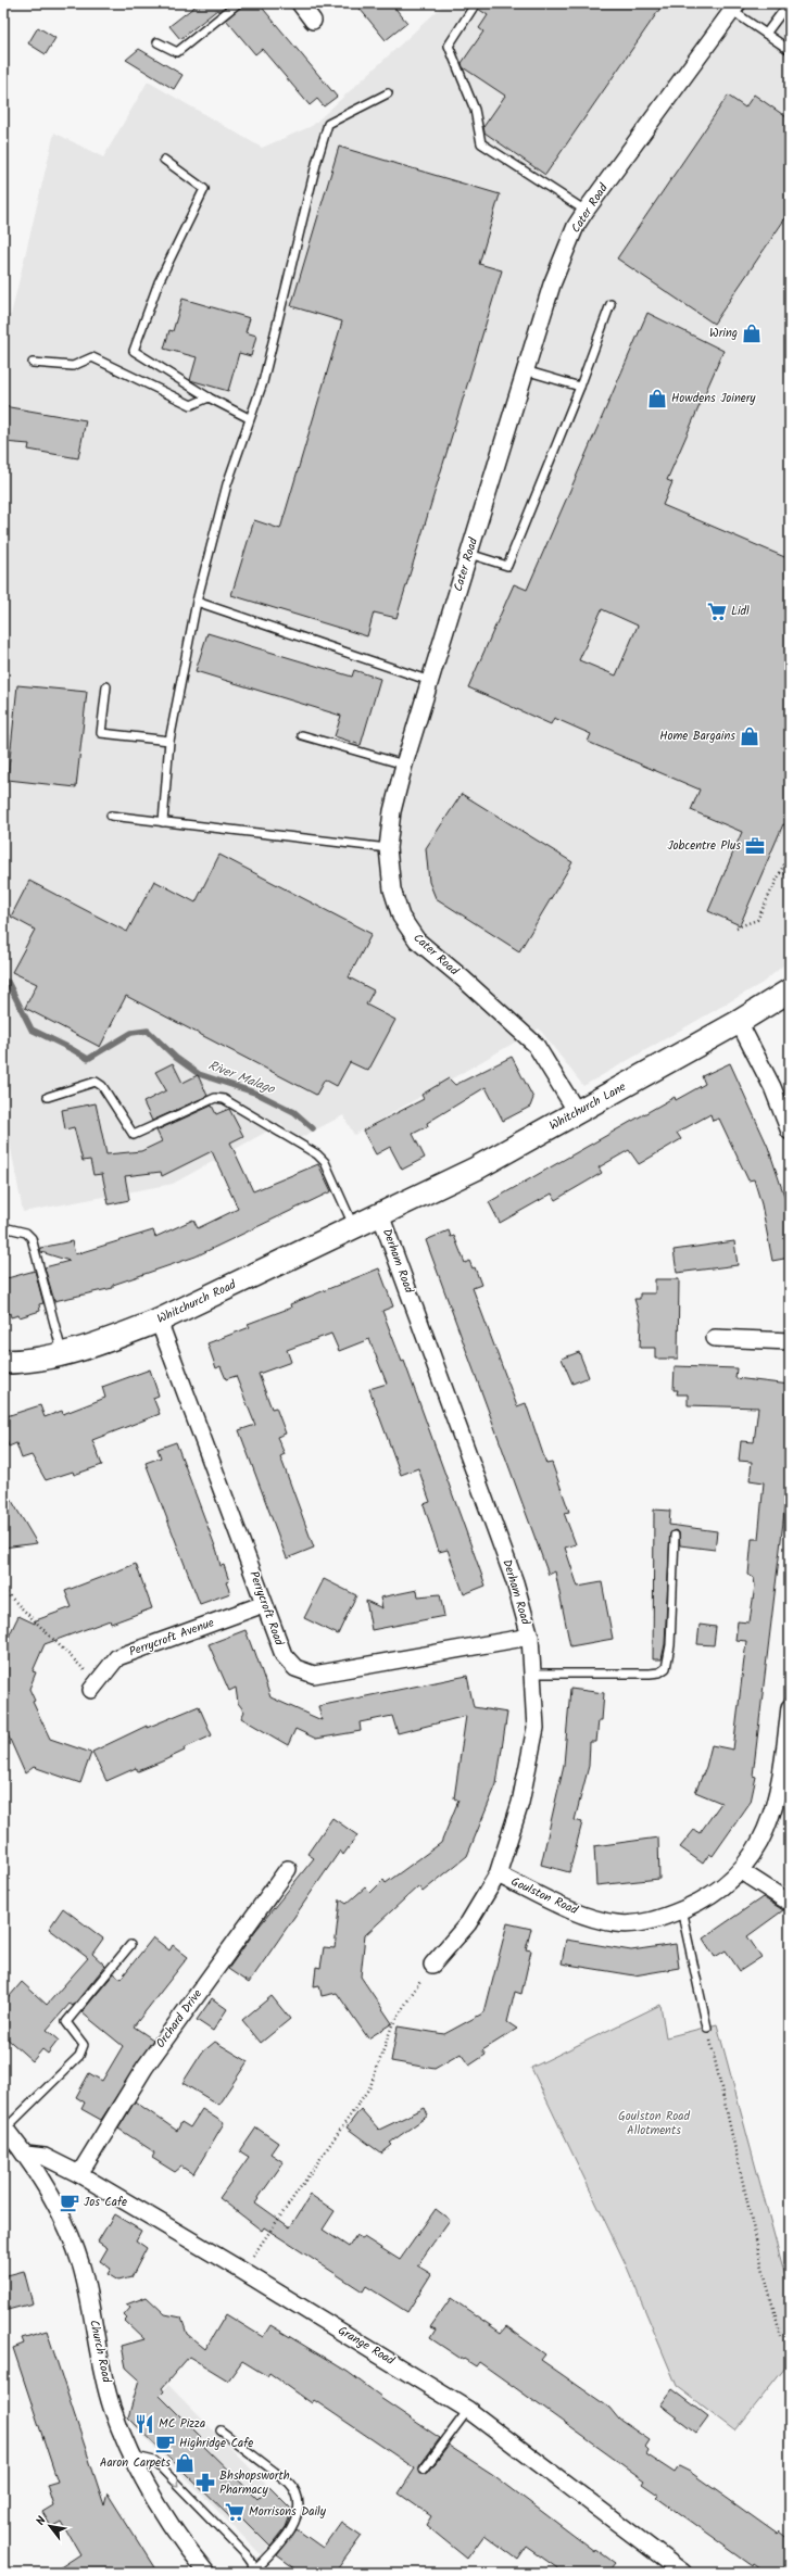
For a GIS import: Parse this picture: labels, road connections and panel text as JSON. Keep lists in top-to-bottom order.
{
  "streets": {
    "street": [
      "Cater Road",
      "Whitchurch Lane",
      "Derham Road",
      "Whitchurch Road",
      "Perrycroft Road",
      "Perrycroft Avenue",
      "Goulston Road",
      "Orchard Drive",
      "Grange Road",
      "Church Road"
    ]
  },
  "crossings": [
    ["Cater Road", "Whitchurch Lane"],
    ["Whitchurch Lane", "Derham Road"],
    ["Whitchurch Lane", "Whitchurch Road"],
    ["Derham Road", "Whitchurch Road"],
    ["Derham Road", "Perrycroft Road"],
    ["Derham Road", "Goulston Road"],
    ["Whitchurch Road", "Perrycroft Road"],
    ["Perrycroft Road", "Perrycroft Avenue"],
    ["Orchard Drive", "Grange Road"],
    ["Grange Road", "Church Road"]
  ],
  "water": ["River Malago"],
  "parks": ["Goulston Road Allotments"],
  "places": {
    "shop": [
      "Wring",
      "Howdens Joinery",
      "Home Bargains",
      "Aaron Carpets"
    ],
    "supermarket": ["Lidl", "Morrisons Daily"],
    "office": ["Jobcentre Plus"],
    "cafe": ["Jos Cafe", "Highridge Cafe"],
    "restaurant": ["MC Pizza"],
    "pharmacy": ["Bhshopsworth Pharmacy"]
  },
  "north": "top left"
}
